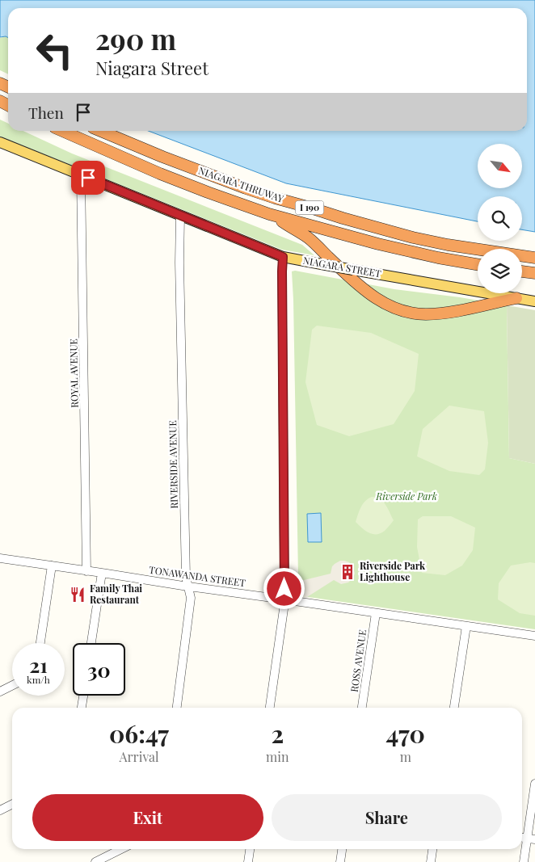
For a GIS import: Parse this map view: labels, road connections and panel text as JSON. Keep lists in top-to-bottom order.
{
  "streets": {
    "highway": ["NIAGARA THRUWAY", "I 190"],
    "main road": ["NIAGARA STREET"],
    "street": [
      "ROYAL AVENUE",
      "RIVERSIDE AVENUE",
      "TONAWANDA STREET",
      "ROSS AVENUE"
    ]
  },
  "crossings": [
    ["NIAGARA STREET", "ROYAL AVENUE"],
    ["NIAGARA STREET", "RIVERSIDE AVENUE"],
    ["ROYAL AVENUE", "TONAWANDA STREET"],
    ["RIVERSIDE AVENUE", "TONAWANDA STREET"],
    ["TONAWANDA STREET", "ROSS AVENUE"]
  ],
  "parks": ["Riverside Park"],
  "places": {
    "building": ["Riverside Park Lighthouse"],
    "restaurant": ["Family Thai Restaurant"]
  },
  "north": "bottom right",
  "page": {
    "turn": ["290 m", "Niagara Street"],
    "then": "Then",
    "speed": "21 km/h",
    "limit": "30",
    "eta": [
      "06:47",
      "Arrival",
      "2",
      "min",
      "470",
      "m"
    ],
    "buttons": ["Exit", "Share"]
  }
}
